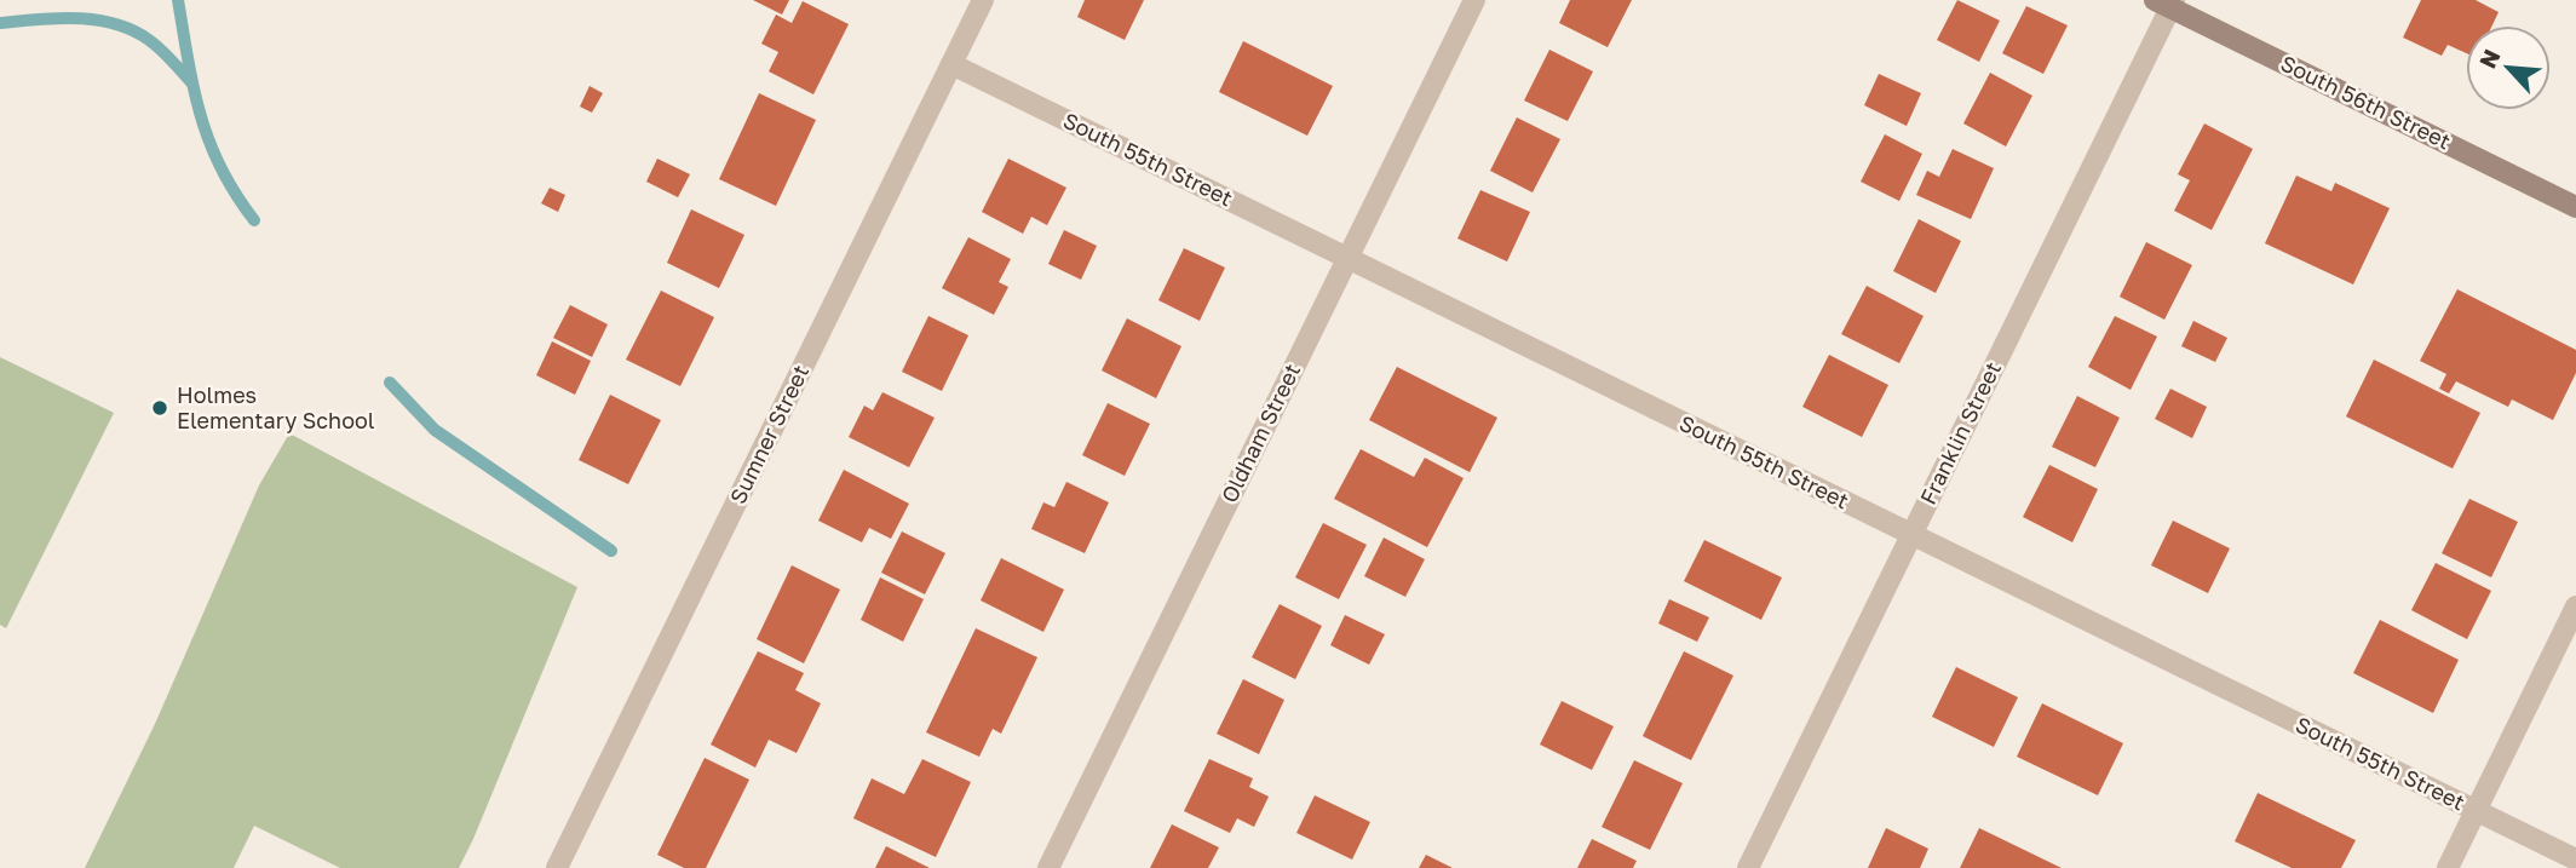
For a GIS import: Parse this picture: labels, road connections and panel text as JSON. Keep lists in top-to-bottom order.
{
  "streets": {
    "main road": ["South 56th Street"],
    "street": [
      "South 55th Street",
      "Oldham Street",
      "Franklin Street",
      "Sumner Street"
    ]
  },
  "crossings": [
    ["South 56th Street", "Franklin Street"],
    ["South 55th Street", "Oldham Street"],
    ["South 55th Street", "Franklin Street"],
    ["South 55th Street", "Sumner Street"]
  ],
  "places": ["Holmes Elementary School"],
  "north": "top left"
}
